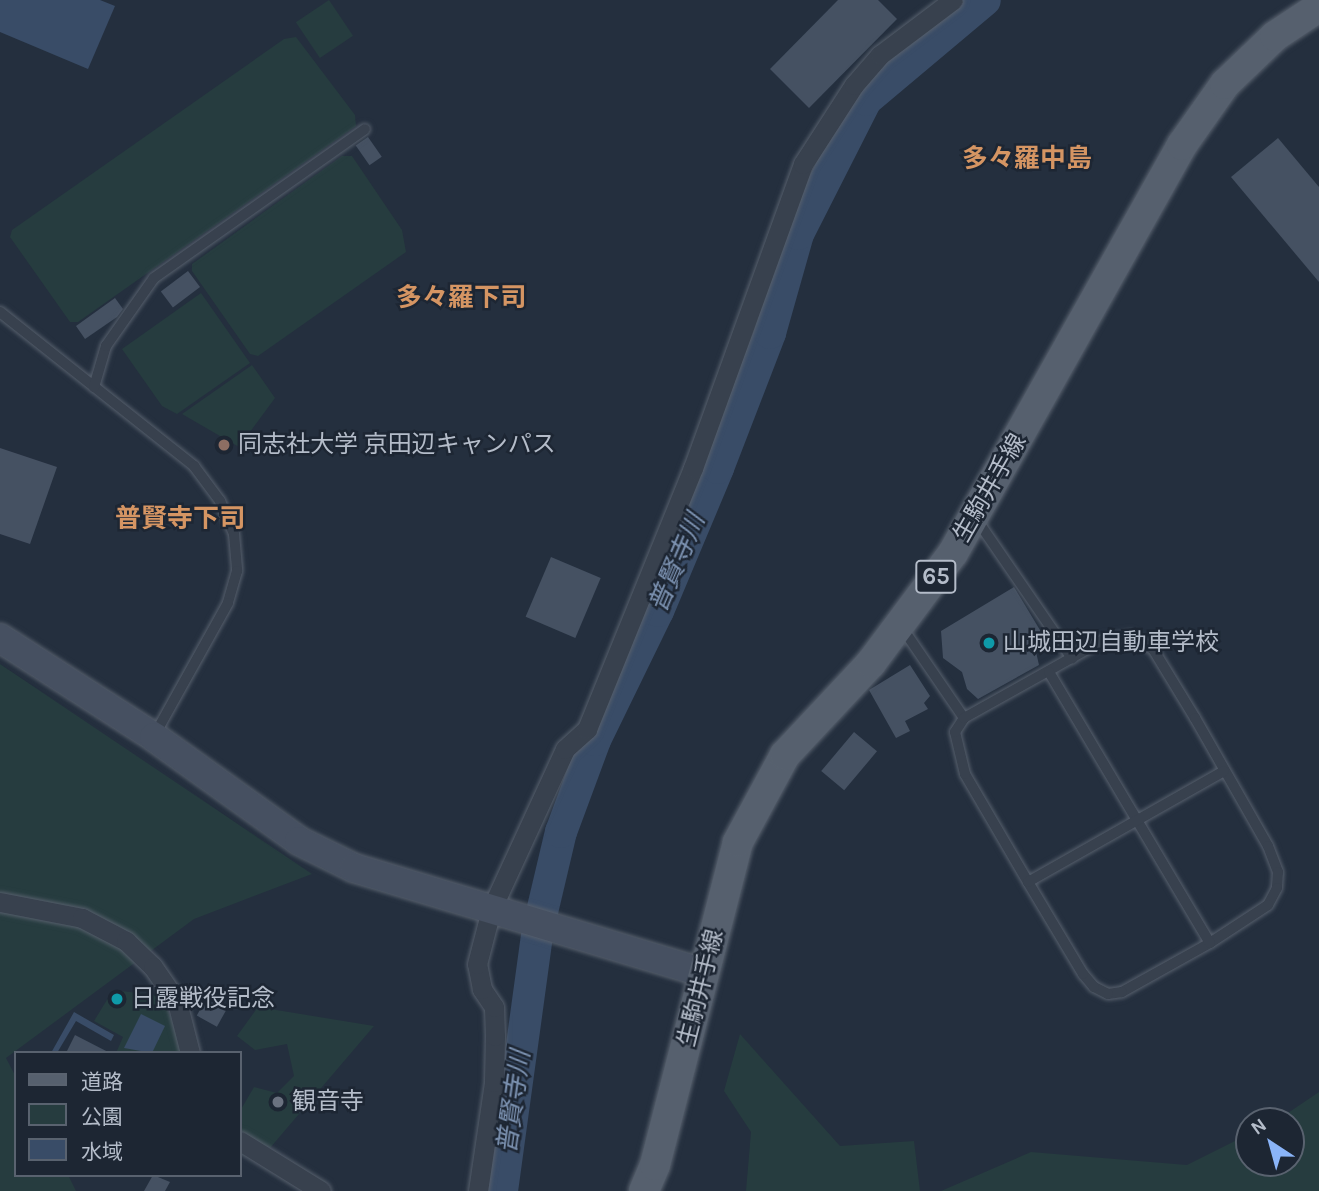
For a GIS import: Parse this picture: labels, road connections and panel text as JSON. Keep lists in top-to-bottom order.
{
  "streets": {
    "main road": ["生駒井手線", "65"]
  },
  "districts": ["多々羅中島", "多々羅下司", "普賢寺下司"],
  "water": ["普賢寺川"],
  "places": [
    "同志社大学 京田辺キャンパス",
    "山城田辺自動車学校",
    "日露戦役記念",
    "観音寺"
  ],
  "legend": ["道路", "公園", "水域"],
  "north": "top left"
}
